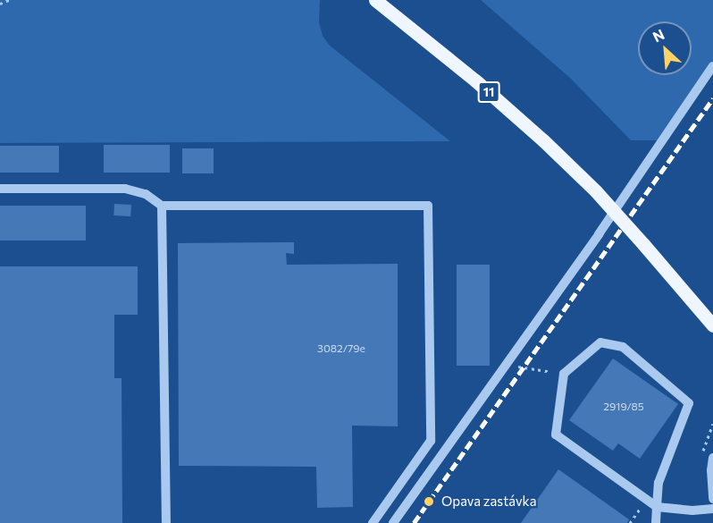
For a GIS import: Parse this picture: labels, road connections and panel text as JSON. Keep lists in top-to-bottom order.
{
  "streets": {
    "main road": ["11"]
  },
  "places": ["Opava zastávka"],
  "house_numbers": ["3082/79e", "2919/85"],
  "north": "top left"
}
